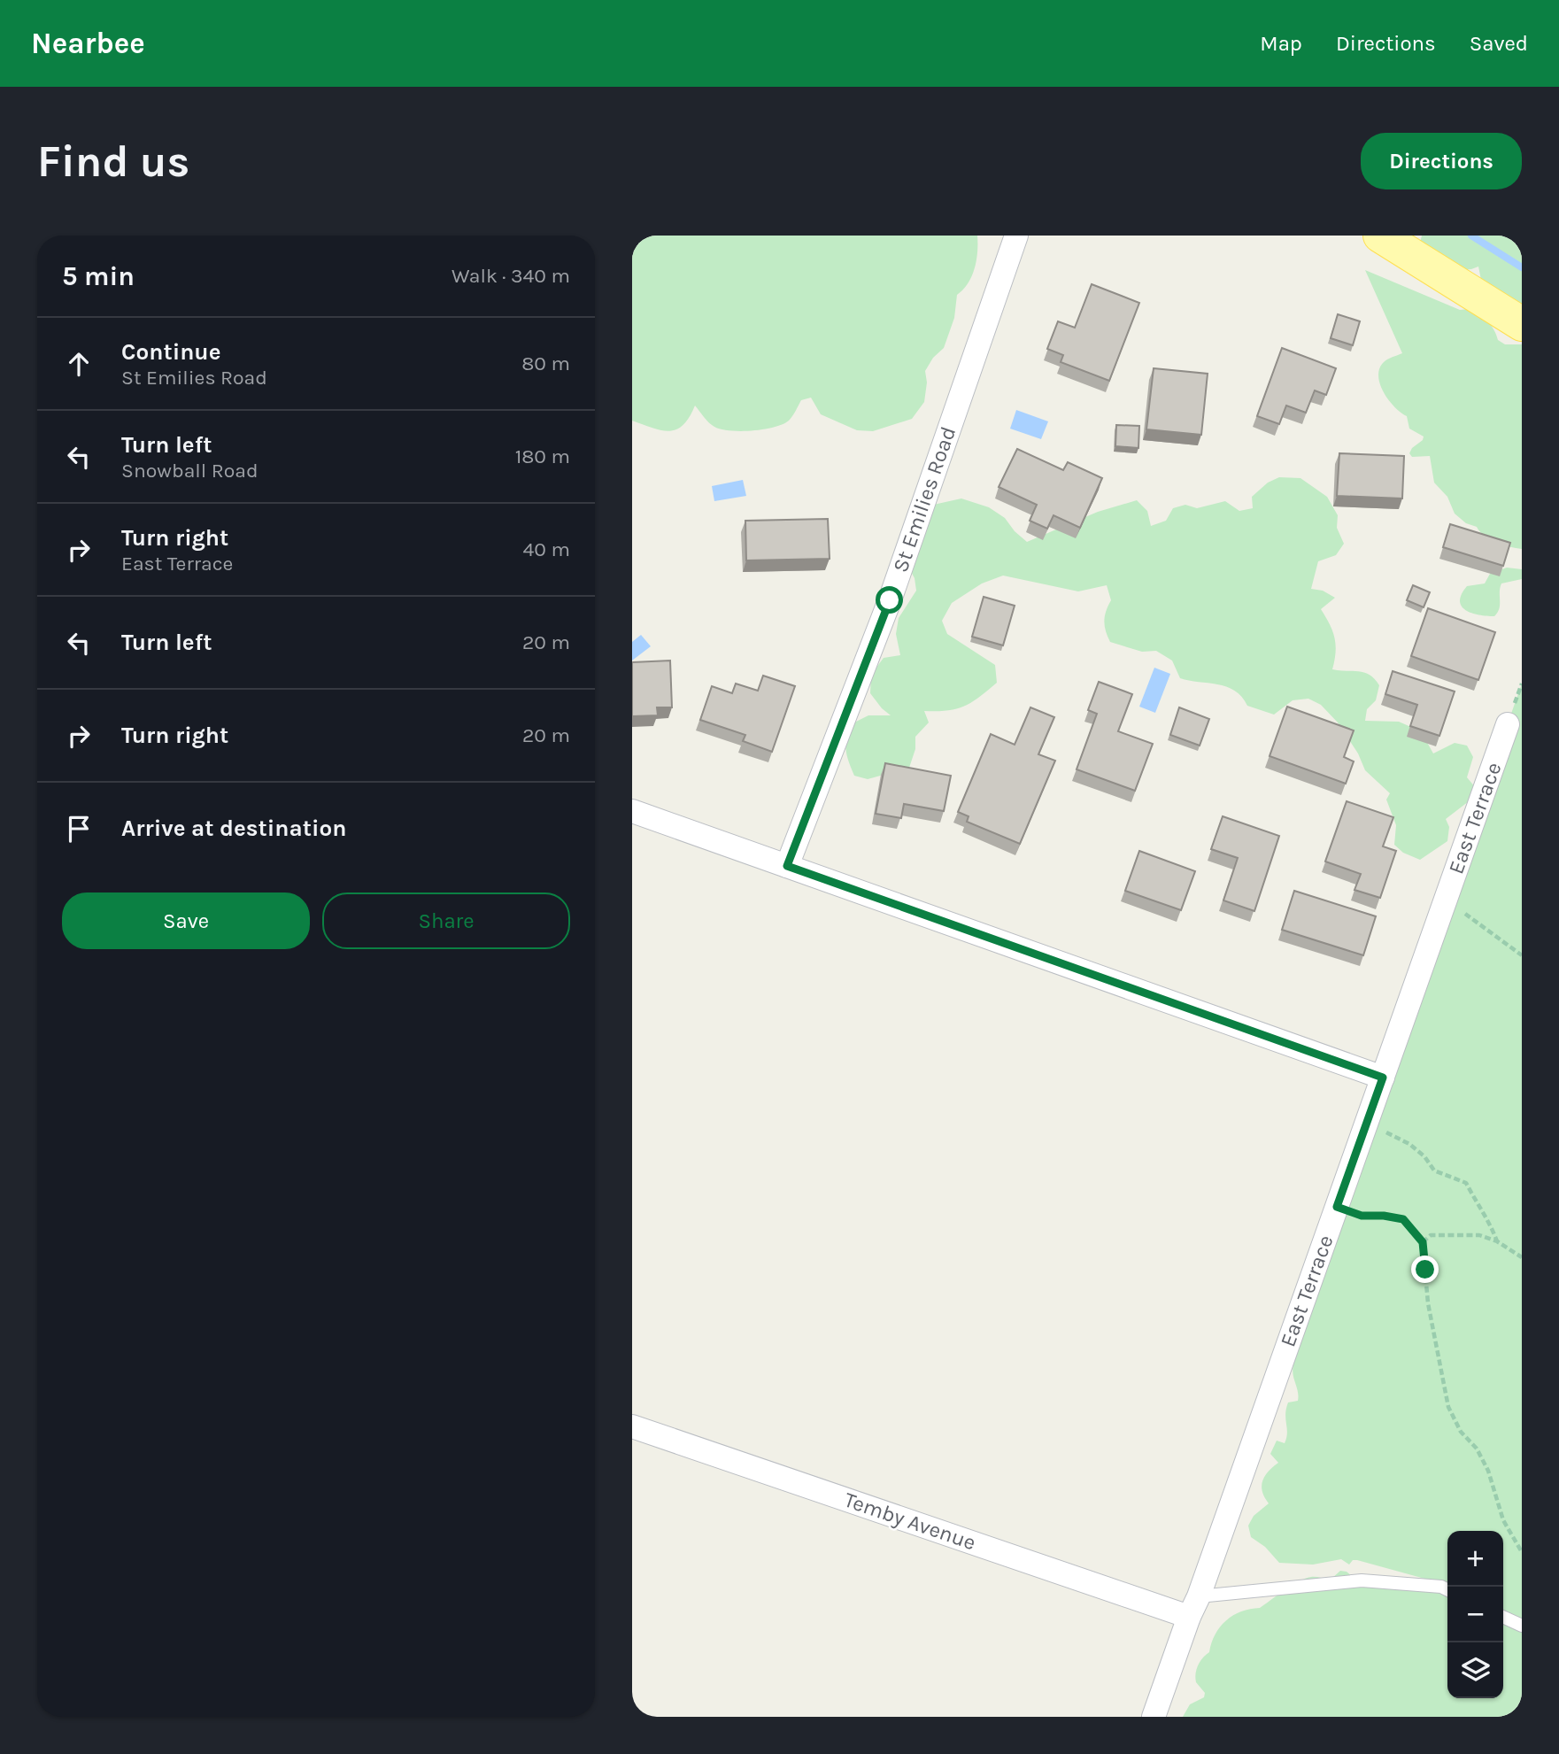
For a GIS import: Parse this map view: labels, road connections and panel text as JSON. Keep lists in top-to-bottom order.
{
  "streets": {
    "street": ["St Emilies Road", "East Terrace", "Temby Avenue"]
  },
  "crossings": [
    ["East Terrace", "Temby Avenue"]
  ],
  "page": {
    "header": "Nearbee",
    "nav": ["Map", "Directions", "Saved"],
    "buttons": [
      "Directions",
      ["Save", "Share"]
    ],
    "title": "Find us",
    "heading": ["5 min", "Walk · 340 m"],
    "list": [
      ["Continue", "St Emilies Road", "80 m"],
      ["Turn left", "Snowball Road", "180 m"],
      ["Turn right", "East Terrace", "40 m"],
      ["Turn left", "20 m"],
      ["Turn right", "20 m"],
      "Arrive at destination"
    ],
    "map_buttons": ["+", "−"]
  }
}
